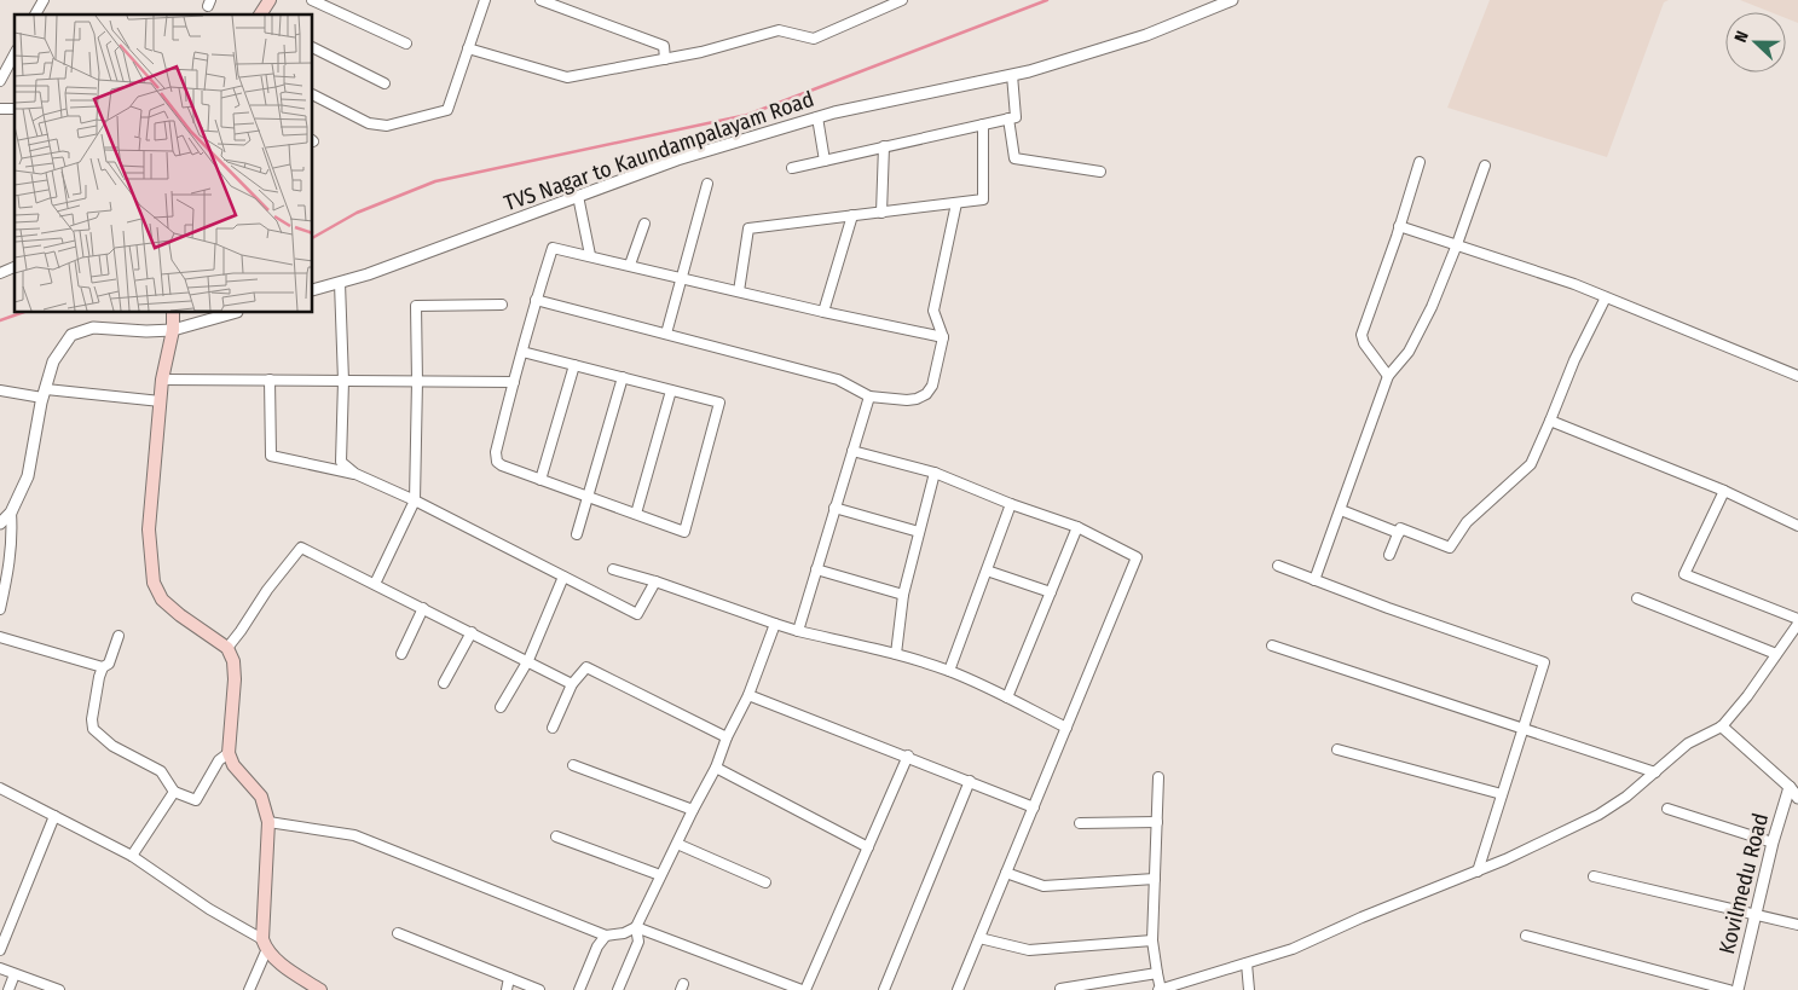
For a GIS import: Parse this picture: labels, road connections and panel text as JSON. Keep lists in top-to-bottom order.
{
  "streets": {
    "street": ["TVS Nagar to Kaundampalayam Road", "Kovilmedu Road"]
  },
  "north": "left"
}
